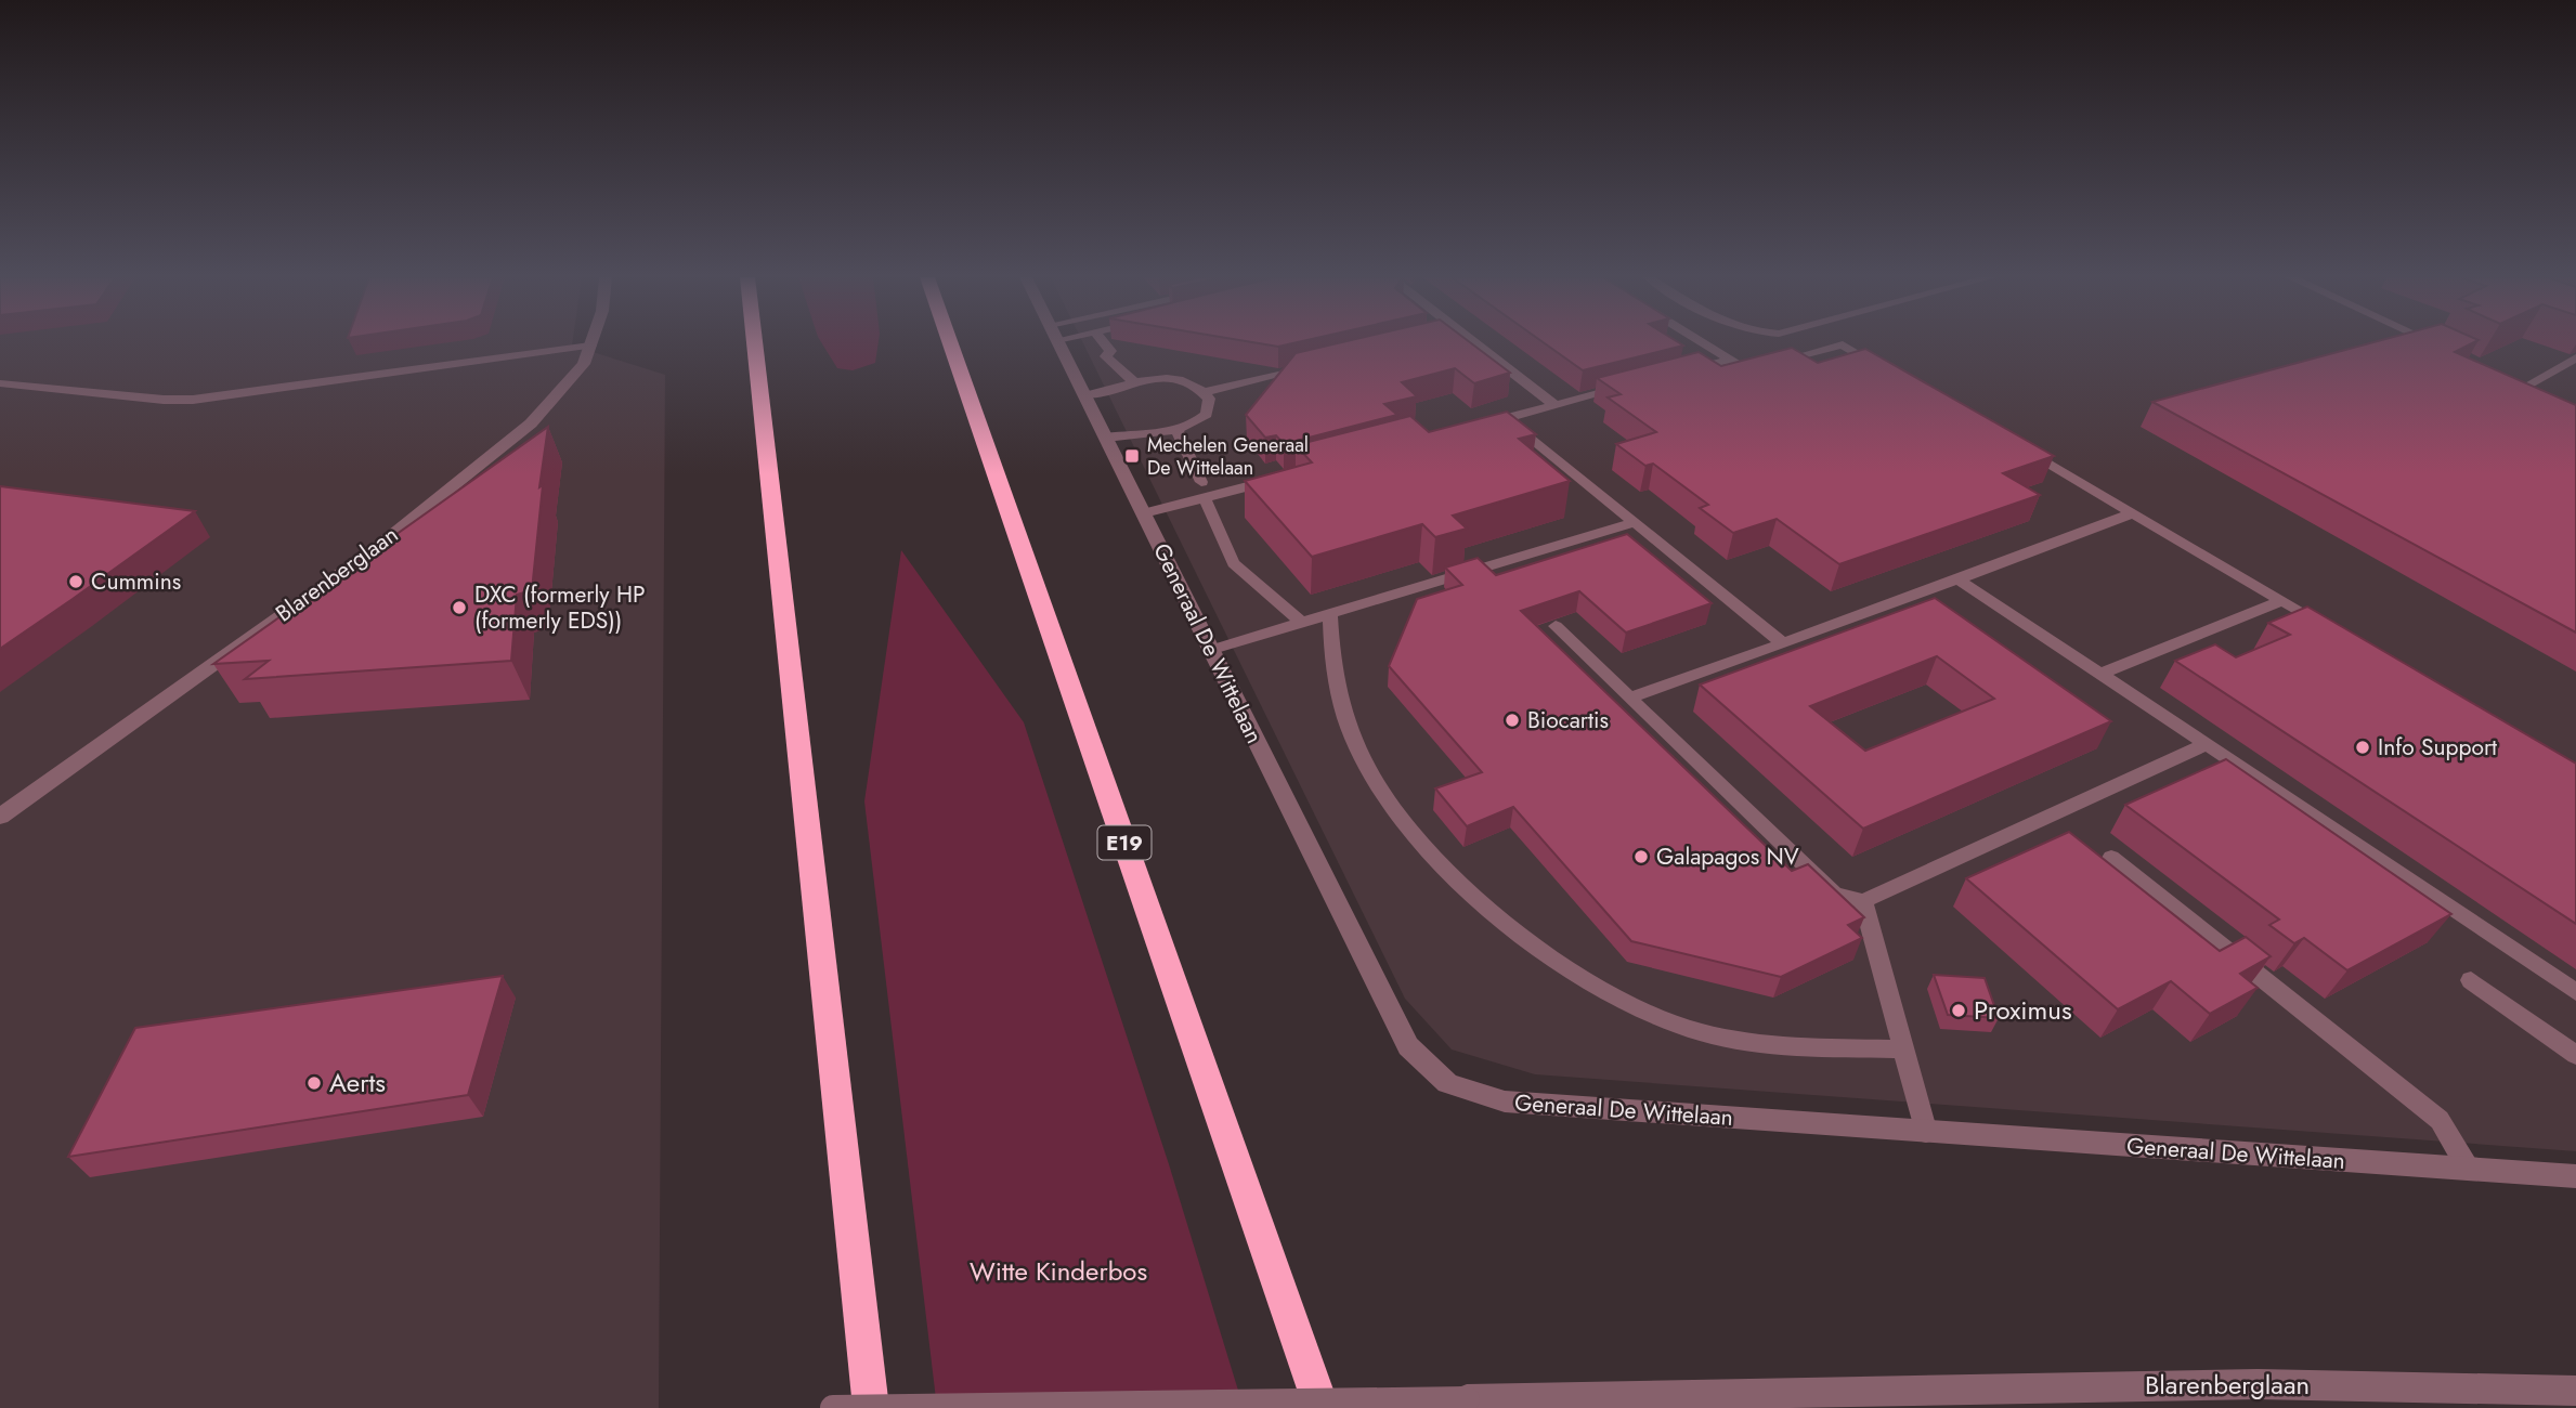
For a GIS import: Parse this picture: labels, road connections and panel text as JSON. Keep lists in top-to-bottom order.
{
  "streets": {
    "highway": ["E19"],
    "street": ["Blarenberglaan", "Generaal De Wittelaan"]
  },
  "parks": ["Witte Kinderbos"],
  "places": {
    "transit": ["Mechelen Generaal De Wittelaan"],
    "other": [
      "Cummins",
      "DXC (formerly HP (formerly EDS))",
      "Biocartis",
      "Info Support",
      "Galapagos NV",
      "Proximus",
      "Aerts"
    ]
  }
}
